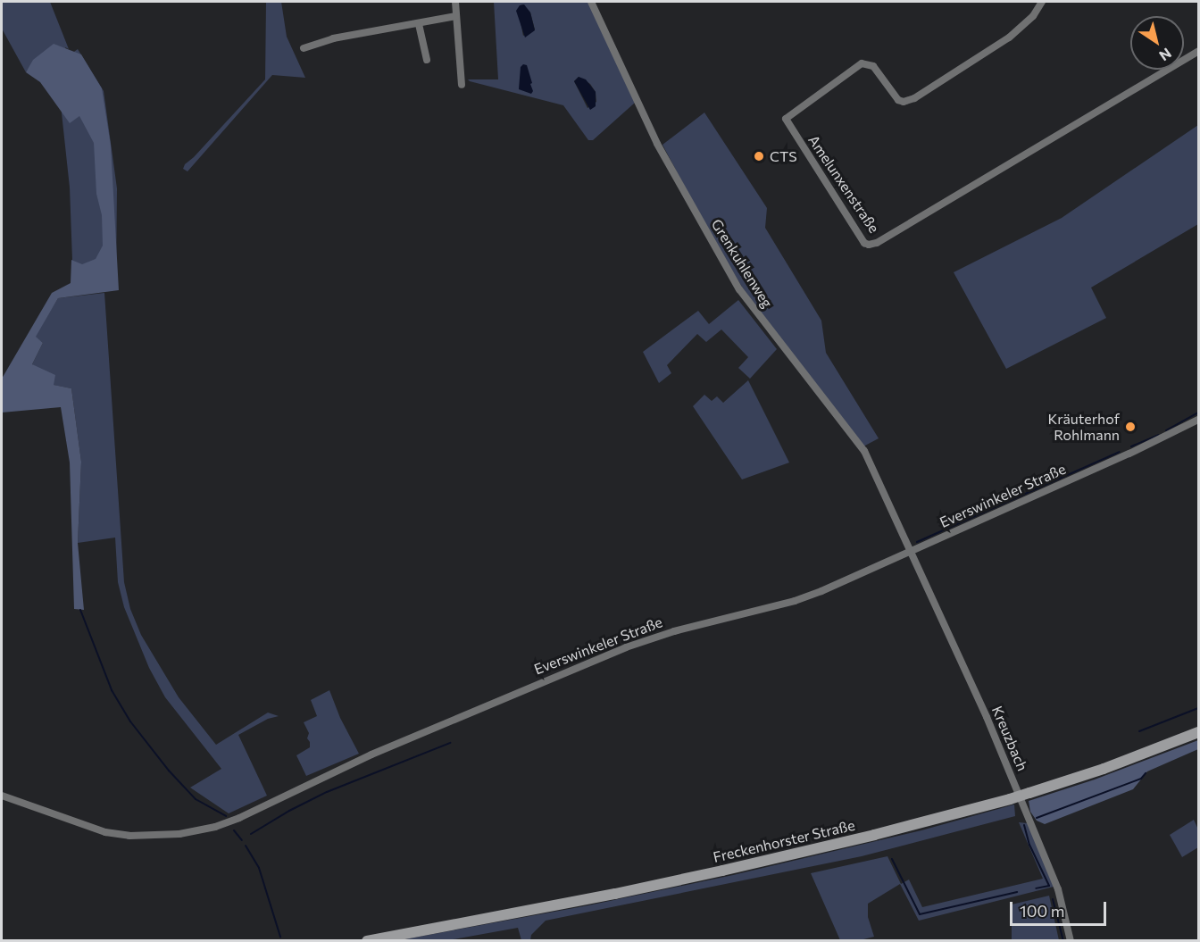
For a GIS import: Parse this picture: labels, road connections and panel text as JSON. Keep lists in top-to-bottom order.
{
  "streets": {
    "main road": ["Freckenhorster Straße"],
    "street": [
      "Amelunxenstraße",
      "Grenkuhlenweg",
      "Everswinkeler Straße",
      "Kreuzbach"
    ]
  },
  "crossings": [
    ["Grenkuhlenweg", "Everswinkeler Straße"],
    ["Grenkuhlenweg", "Kreuzbach"],
    ["Everswinkeler Straße", "Kreuzbach"]
  ],
  "places": ["CTS", "Kräuterhof Rohlmann"],
  "scale_bar": "100 m",
  "north": "bottom right"
}
